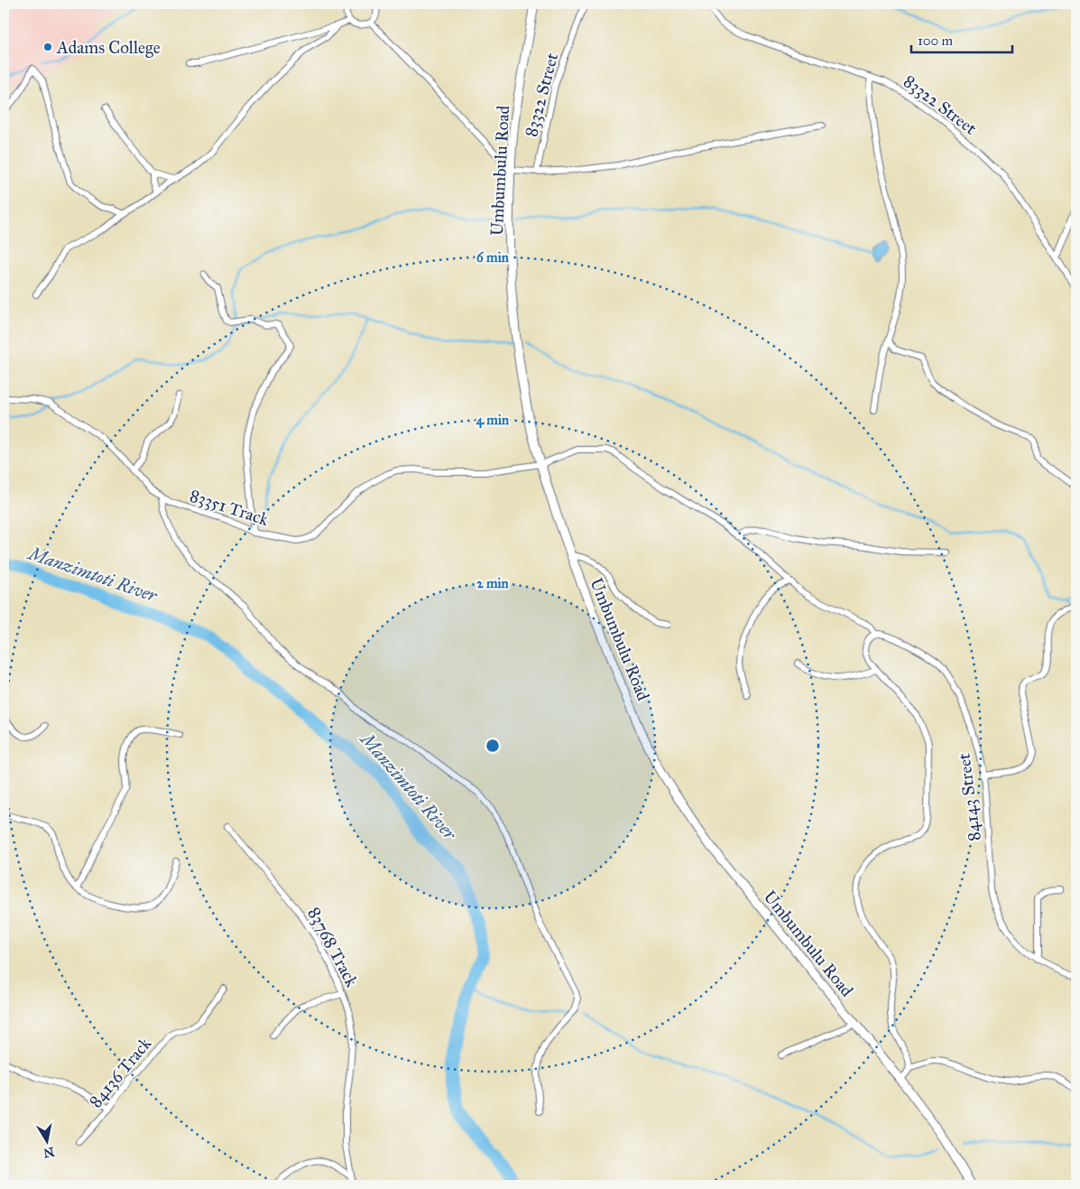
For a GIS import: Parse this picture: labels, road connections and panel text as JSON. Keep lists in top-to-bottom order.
{
  "streets": {
    "main road": ["Umbumbulu Road"],
    "street": [
      "83322 Street",
      "83351 Track",
      "84143 Street",
      "83768 Track",
      "84136 Track"
    ]
  },
  "crossings": [
    ["Umbumbulu Road", "83351 Track"],
    ["83351 Track", "84143 Street"]
  ],
  "water": ["Manzimtoti River"],
  "places": ["Adams College"],
  "scale_bar": "100 m",
  "north": "bottom",
  "rings": ["6 min", "4 min", "2 min"]
}
